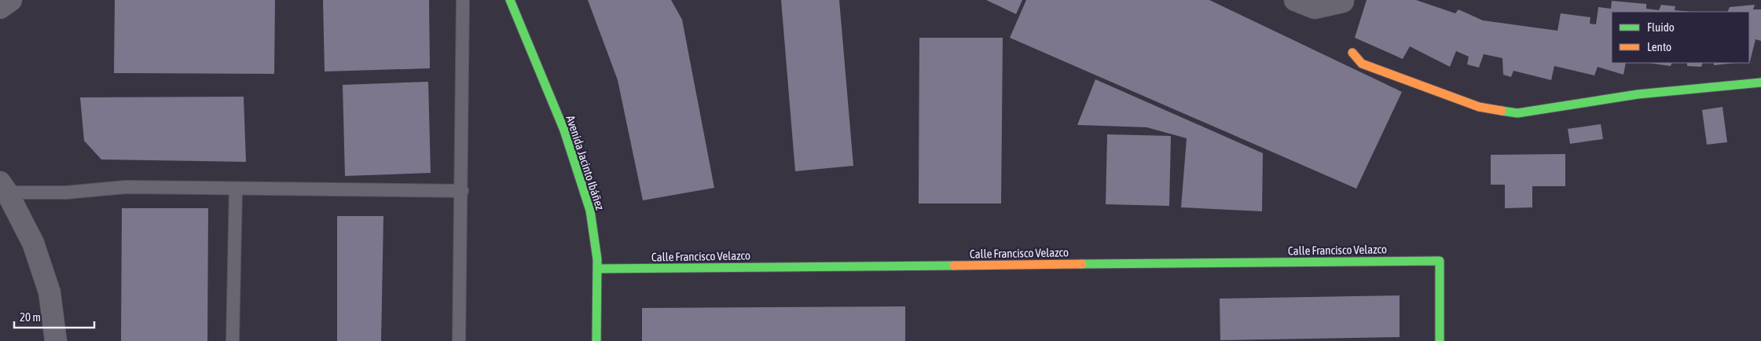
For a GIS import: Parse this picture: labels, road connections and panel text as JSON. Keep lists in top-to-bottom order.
{
  "streets": {
    "street": ["Avenida Jacinto Ibáñez", "Calle Francisco Velazco"]
  },
  "crossings": [
    ["Avenida Jacinto Ibáñez", "Calle Francisco Velazco"]
  ],
  "legend": ["Fluido", "Lento"],
  "scale_bar": "20 m"
}
